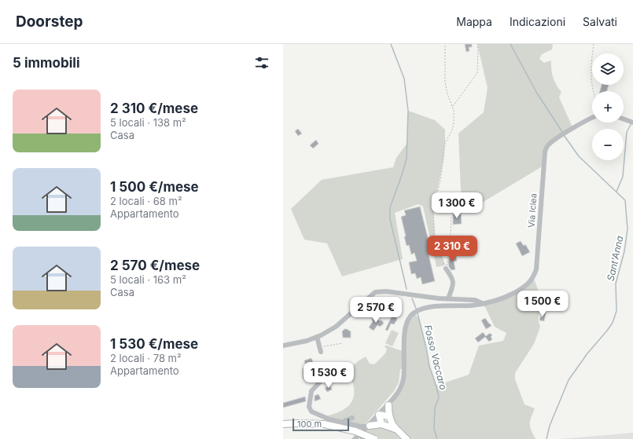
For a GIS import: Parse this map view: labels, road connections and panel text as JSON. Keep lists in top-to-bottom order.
{
  "streets": {
    "street": ["Via Iclea"]
  },
  "water": ["Sant'Anna", "Fosso Vaccaro"],
  "scale_bar": "100 m",
  "page": {
    "header": "Doorstep",
    "nav": ["Mappa", "Indicazioni", "Salvati"],
    "heading": "5 immobili",
    "map_buttons": ["+", "−"],
    "list": [
      {
        "name": "2 310 €/mese",
        "note": "5 locali · 138 m² · Casa"
      },
      {
        "name": "1 500 €/mese",
        "note": "2 locali · 68 m² · Appartamento"
      },
      {
        "name": "2 570 €/mese",
        "note": "5 locali · 163 m² · Casa"
      },
      {
        "name": "1 530 €/mese",
        "note": "2 locali · 78 m² · Appartamento"
      }
    ],
    "price": [
      "1 300 €",
      "2 310 €",
      "1 500 €",
      "2 570 €",
      "1 530 €"
    ],
    "scale": "100 m"
  }
}
